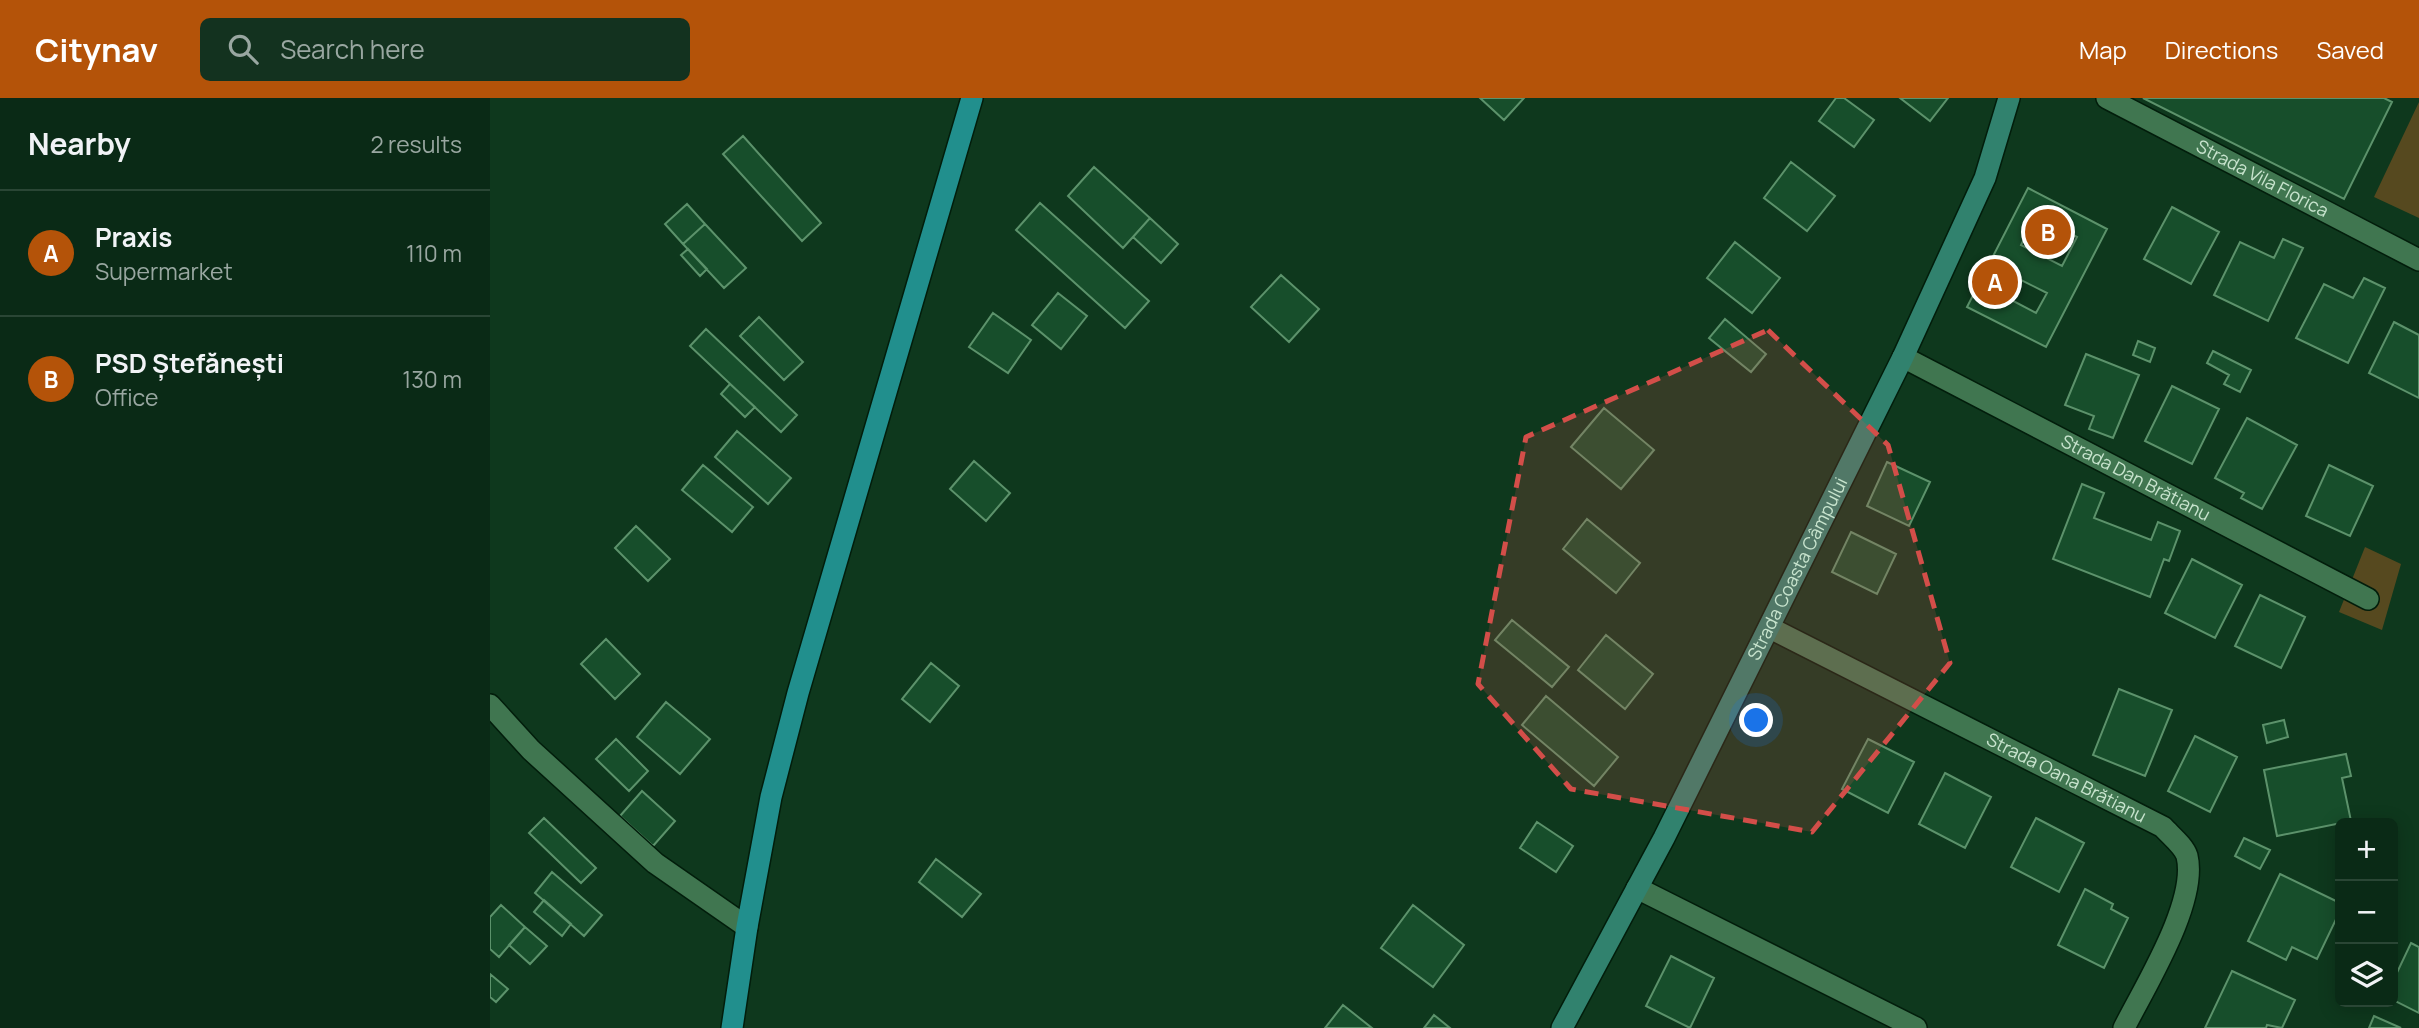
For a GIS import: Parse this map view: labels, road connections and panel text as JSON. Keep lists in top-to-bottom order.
{
  "streets": {
    "street": [
      "Strada Vila Florica",
      "Strada Dan Brătianu",
      "Strada Coasta Câmpului",
      "Strada Oana Brătianu"
    ]
  },
  "crossings": [
    ["Strada Dan Brătianu", "Strada Coasta Câmpului"],
    ["Strada Coasta Câmpului", "Strada Oana Brătianu"]
  ],
  "page": {
    "header": "Citynav",
    "search": "Search here",
    "nav": ["Map", "Directions", "Saved"],
    "heading": ["Nearby", "2 results"],
    "list": [
      {
        "mark": "A",
        "name": "Praxis",
        "note": "Supermarket",
        "value": "110 m"
      },
      {
        "mark": "B",
        "name": "PSD Ștefănești",
        "note": "Office",
        "value": "130 m"
      }
    ],
    "pins": ["B", "A"],
    "map_buttons": ["+", "−"]
  }
}
